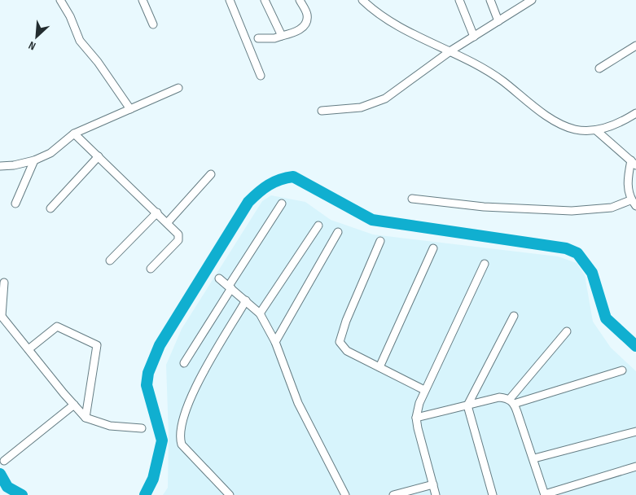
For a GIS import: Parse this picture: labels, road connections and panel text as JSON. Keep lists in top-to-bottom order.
{
  "north": "bottom left"
}
